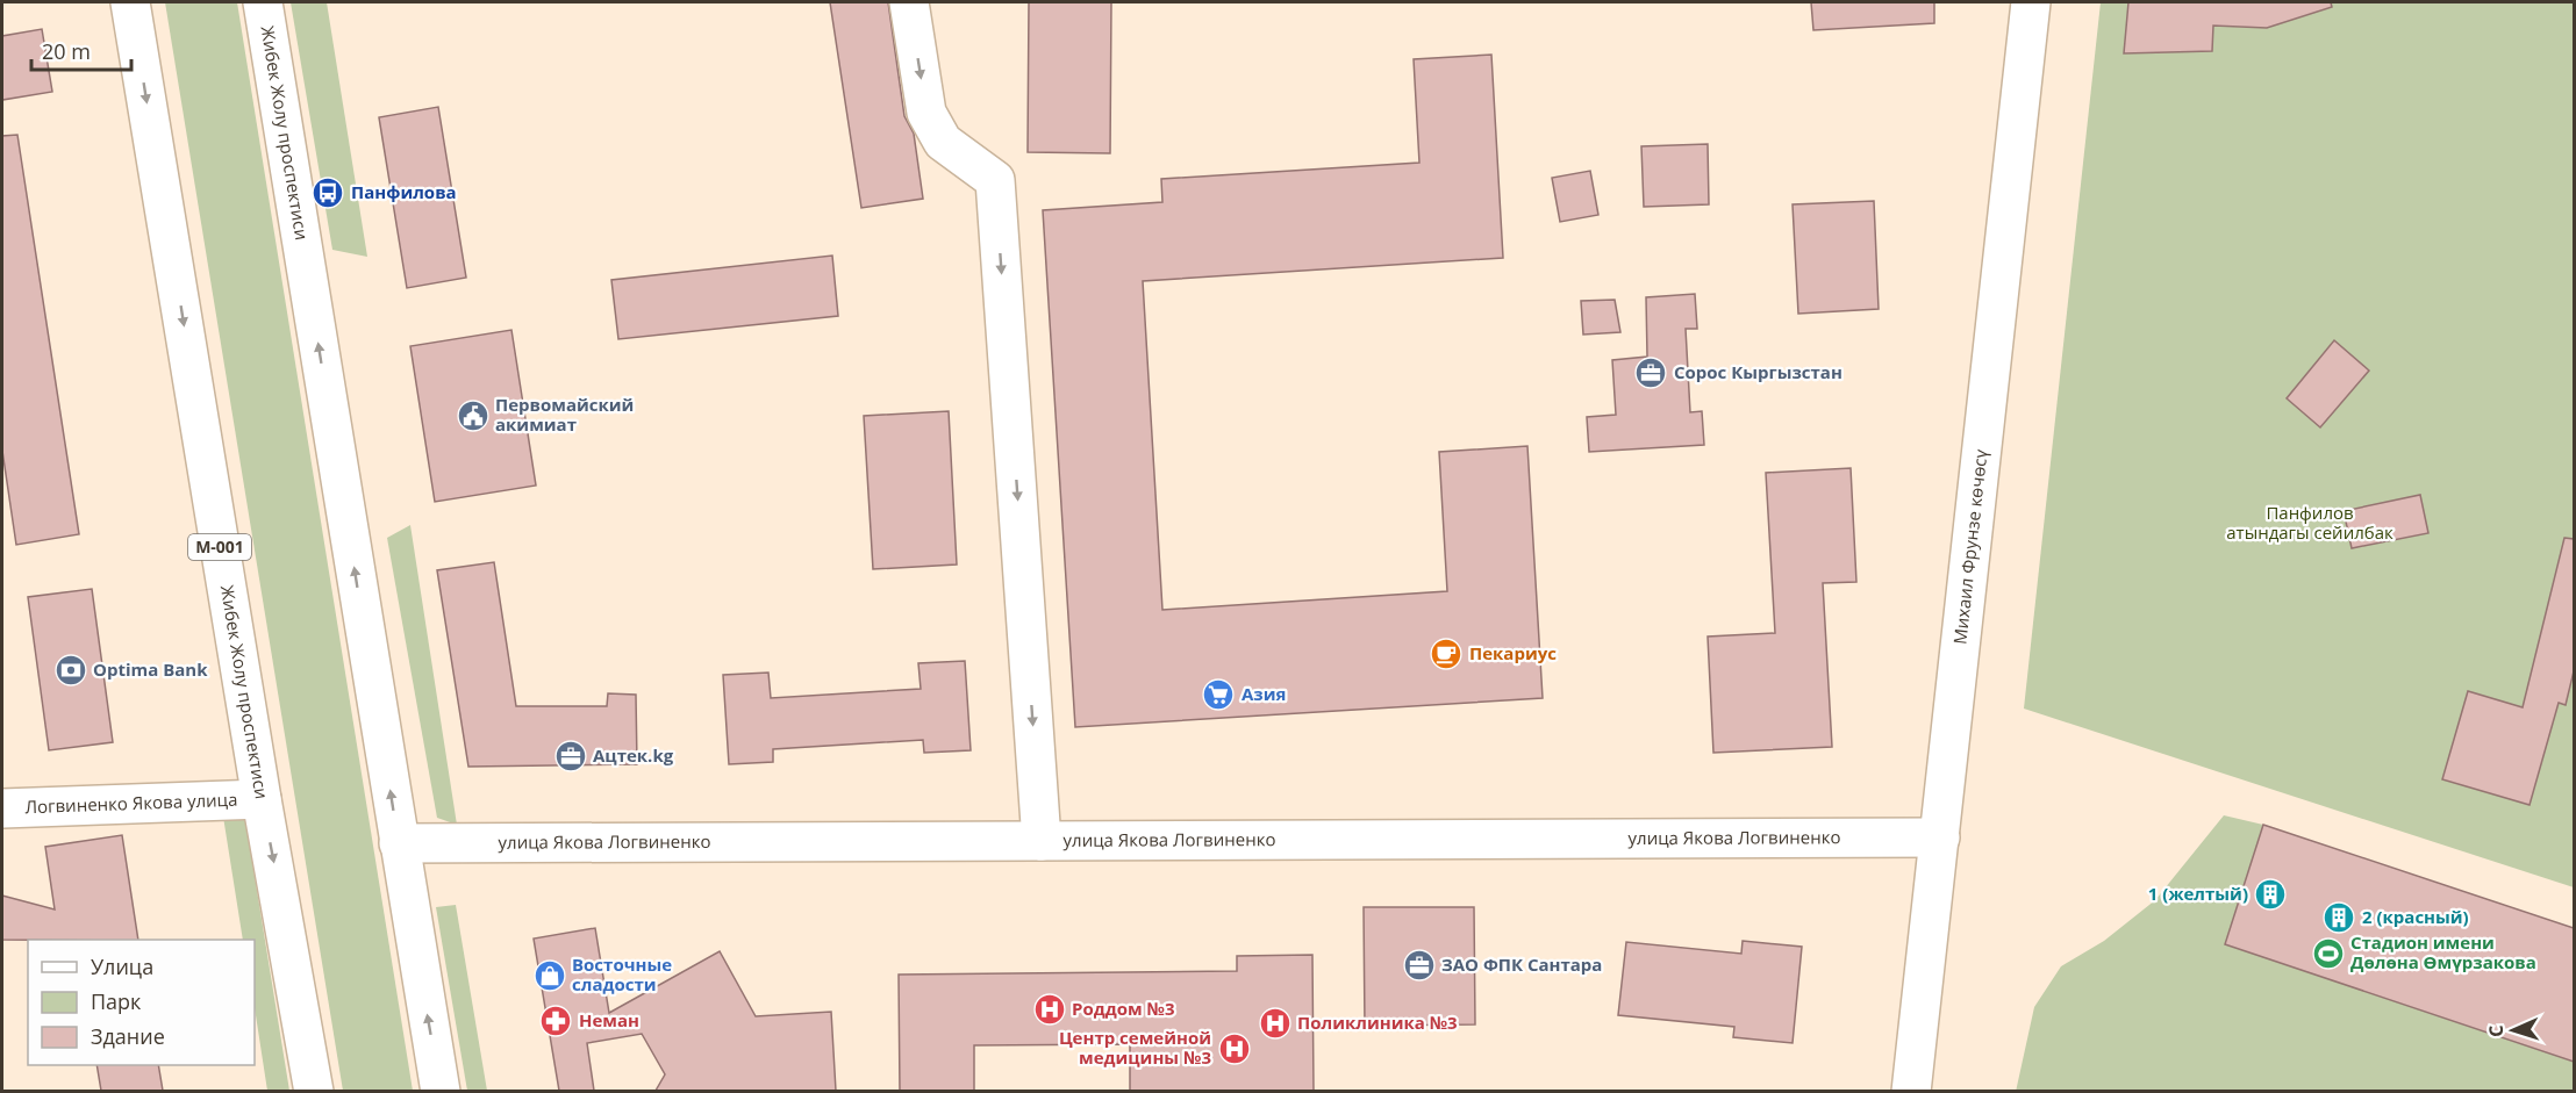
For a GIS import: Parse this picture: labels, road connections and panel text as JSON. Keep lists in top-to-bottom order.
{
  "streets": {
    "main road": [
      "Жибек Жолу проспектиси",
      "М-001",
      "Михаил Фрунзе көчөсү",
      "Логвиненко Якова улица",
      "улица Якова Логвиненко"
    ]
  },
  "crossings": [
    ["Жибек Жолу проспектиси", "Логвиненко Якова улица"],
    ["Жибек Жолу проспектиси", "улица Якова Логвиненко"],
    ["Михаил Фрунзе көчөсү", "улица Якова Логвиненко"]
  ],
  "parks": ["Панфилов атындагы сейилбак"],
  "places": {
    "bus stop": ["Панфилова"],
    "office": ["Сорос Кыргызстан", "Ацтек.kg", "ЗАО ФПК Сантара"],
    "public building": ["Первомайский акимиат"],
    "cafe": ["Пекариус"],
    "bank": ["Optima Bank"],
    "supermarket": ["Азия"],
    "building": ["1 (желтый)", "2 (красный)"],
    "sports": ["Стадион имени Дөлөна Өмүрзакова"],
    "shop": ["Восточные сладости"],
    "hospital": ["Роддом №3", "Поликлиника №3", "Центр семейной медицины №3"],
    "pharmacy": ["Неман"]
  },
  "legend": ["Улица", "Парк", "Здание"],
  "scale_bar": "20 m",
  "north": "left"
}
